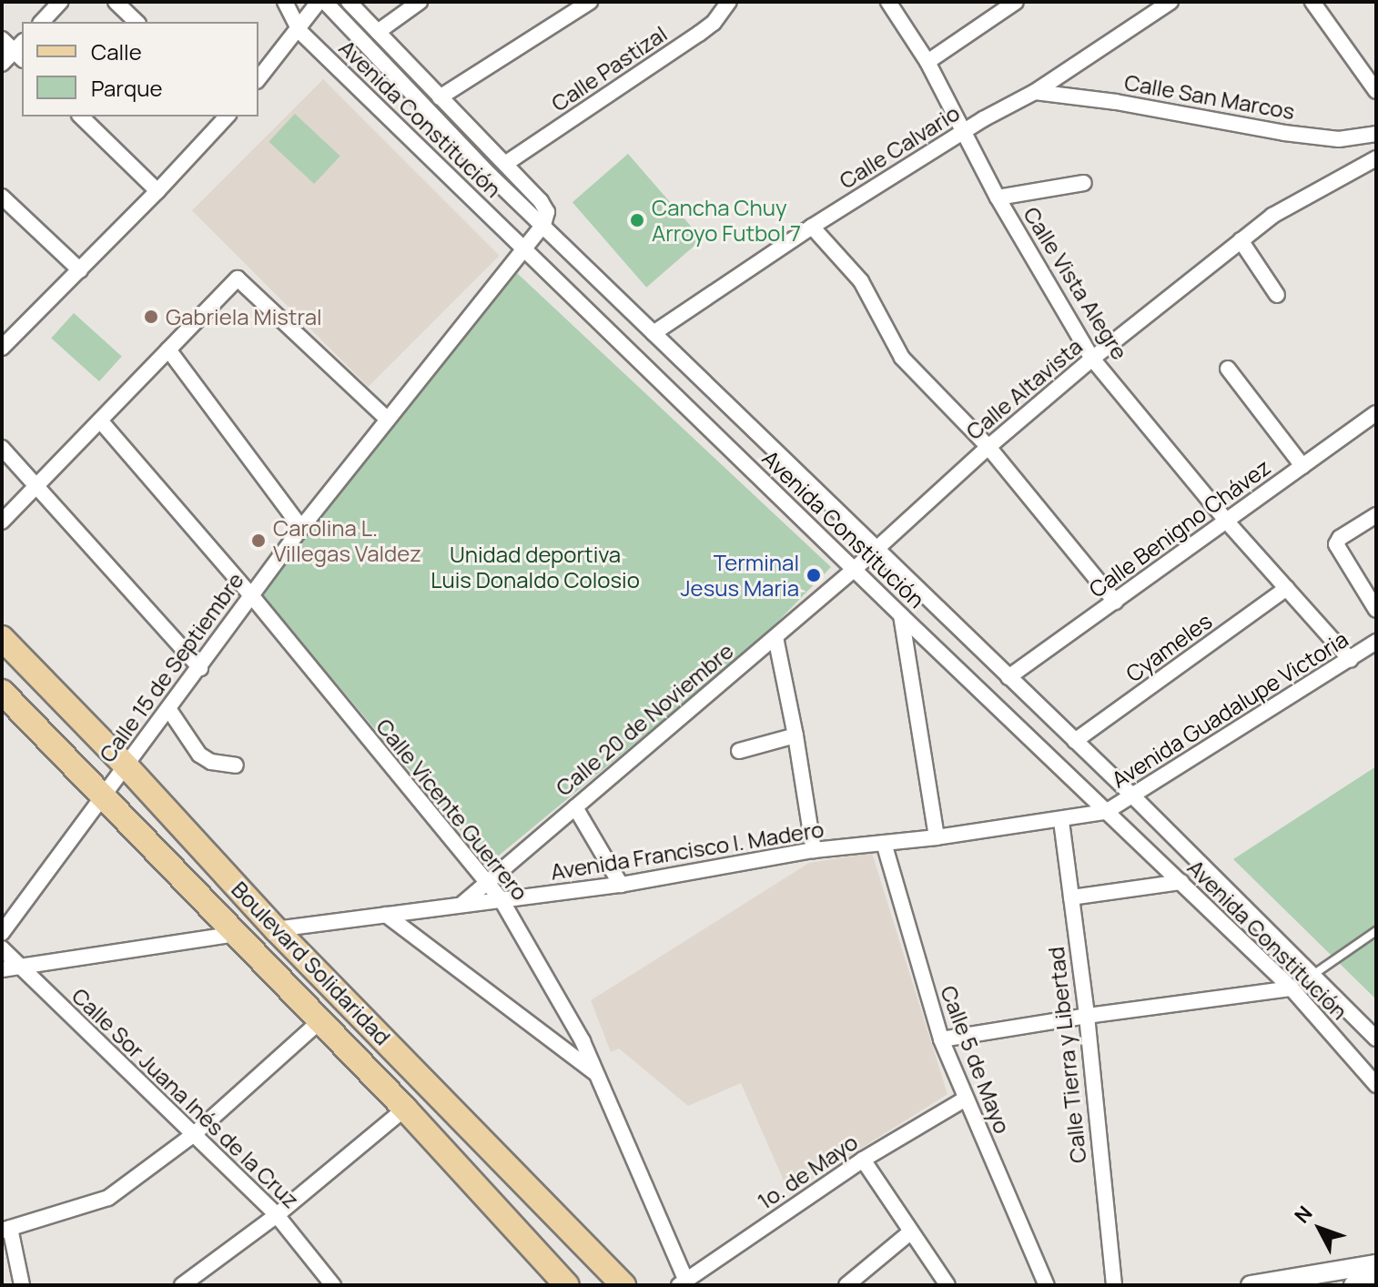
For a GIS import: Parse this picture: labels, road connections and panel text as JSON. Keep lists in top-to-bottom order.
{
  "streets": {
    "main road": ["Boulevard Solidaridad"],
    "street": [
      "Calle Pastizal",
      "Calle San Marcos",
      "Avenida Constitución",
      "Calle Calvario",
      "Calle Vista Alegre",
      "Calle Altavista",
      "Calle Benigno Chávez",
      "Cyameles",
      "Calle 15 de Septiembre",
      "Avenida Guadalupe Victoria",
      "Calle 20 de Noviembre",
      "Calle Vicente Guerrero",
      "Avenida Francisco I. Madero",
      "Calle Tierra y Libertad",
      "Calle 5 de Mayo",
      "Calle Sor Juana Inés de la Cruz",
      "1o. de Mayo"
    ]
  },
  "crossings": [
    ["Calle San Marcos", "Calle Calvario"],
    ["Avenida Constitución", "Calle Calvario"],
    ["Avenida Constitución", "Calle Altavista"],
    ["Avenida Constitución", "Calle Benigno Chávez"],
    ["Avenida Constitución", "Cyameles"],
    ["Avenida Constitución", "Calle 15 de Septiembre"],
    ["Avenida Constitución", "Avenida Guadalupe Victoria"],
    ["Avenida Constitución", "Calle 20 de Noviembre"],
    ["Avenida Constitución", "Avenida Francisco I. Madero"],
    ["Calle Calvario", "Calle Vista Alegre"],
    ["Calle Vista Alegre", "Calle Altavista"],
    ["Calle Vista Alegre", "Calle Benigno Chávez"],
    ["Calle Vista Alegre", "Cyameles"],
    ["Calle Vista Alegre", "Avenida Guadalupe Victoria"],
    ["Calle Altavista", "Calle 20 de Noviembre"],
    ["Calle 15 de Septiembre", "Calle Vicente Guerrero"],
    ["Calle 15 de Septiembre", "Boulevard Solidaridad"],
    ["Avenida Guadalupe Victoria", "Avenida Francisco I. Madero"],
    ["Calle 20 de Noviembre", "Calle Vicente Guerrero"],
    ["Calle 20 de Noviembre", "Avenida Francisco I. Madero"],
    ["Calle Vicente Guerrero", "Avenida Francisco I. Madero"],
    ["Calle Vicente Guerrero", "1o. de Mayo"],
    ["Avenida Francisco I. Madero", "Boulevard Solidaridad"],
    ["Avenida Francisco I. Madero", "Calle Tierra y Libertad"],
    ["Avenida Francisco I. Madero", "Calle 5 de Mayo"],
    ["Calle 5 de Mayo", "1o. de Mayo"]
  ],
  "parks": ["Unidad deportiva Luis Donaldo Colosio"],
  "places": [
    "Cancha Chuy Arroyo Futbol 7",
    "Gabriela Mistral",
    "Carolina L. Villegas Valdez",
    "Terminal Jesus Maria"
  ],
  "legend": ["Calle", "Parque"],
  "north": "top left"
}
